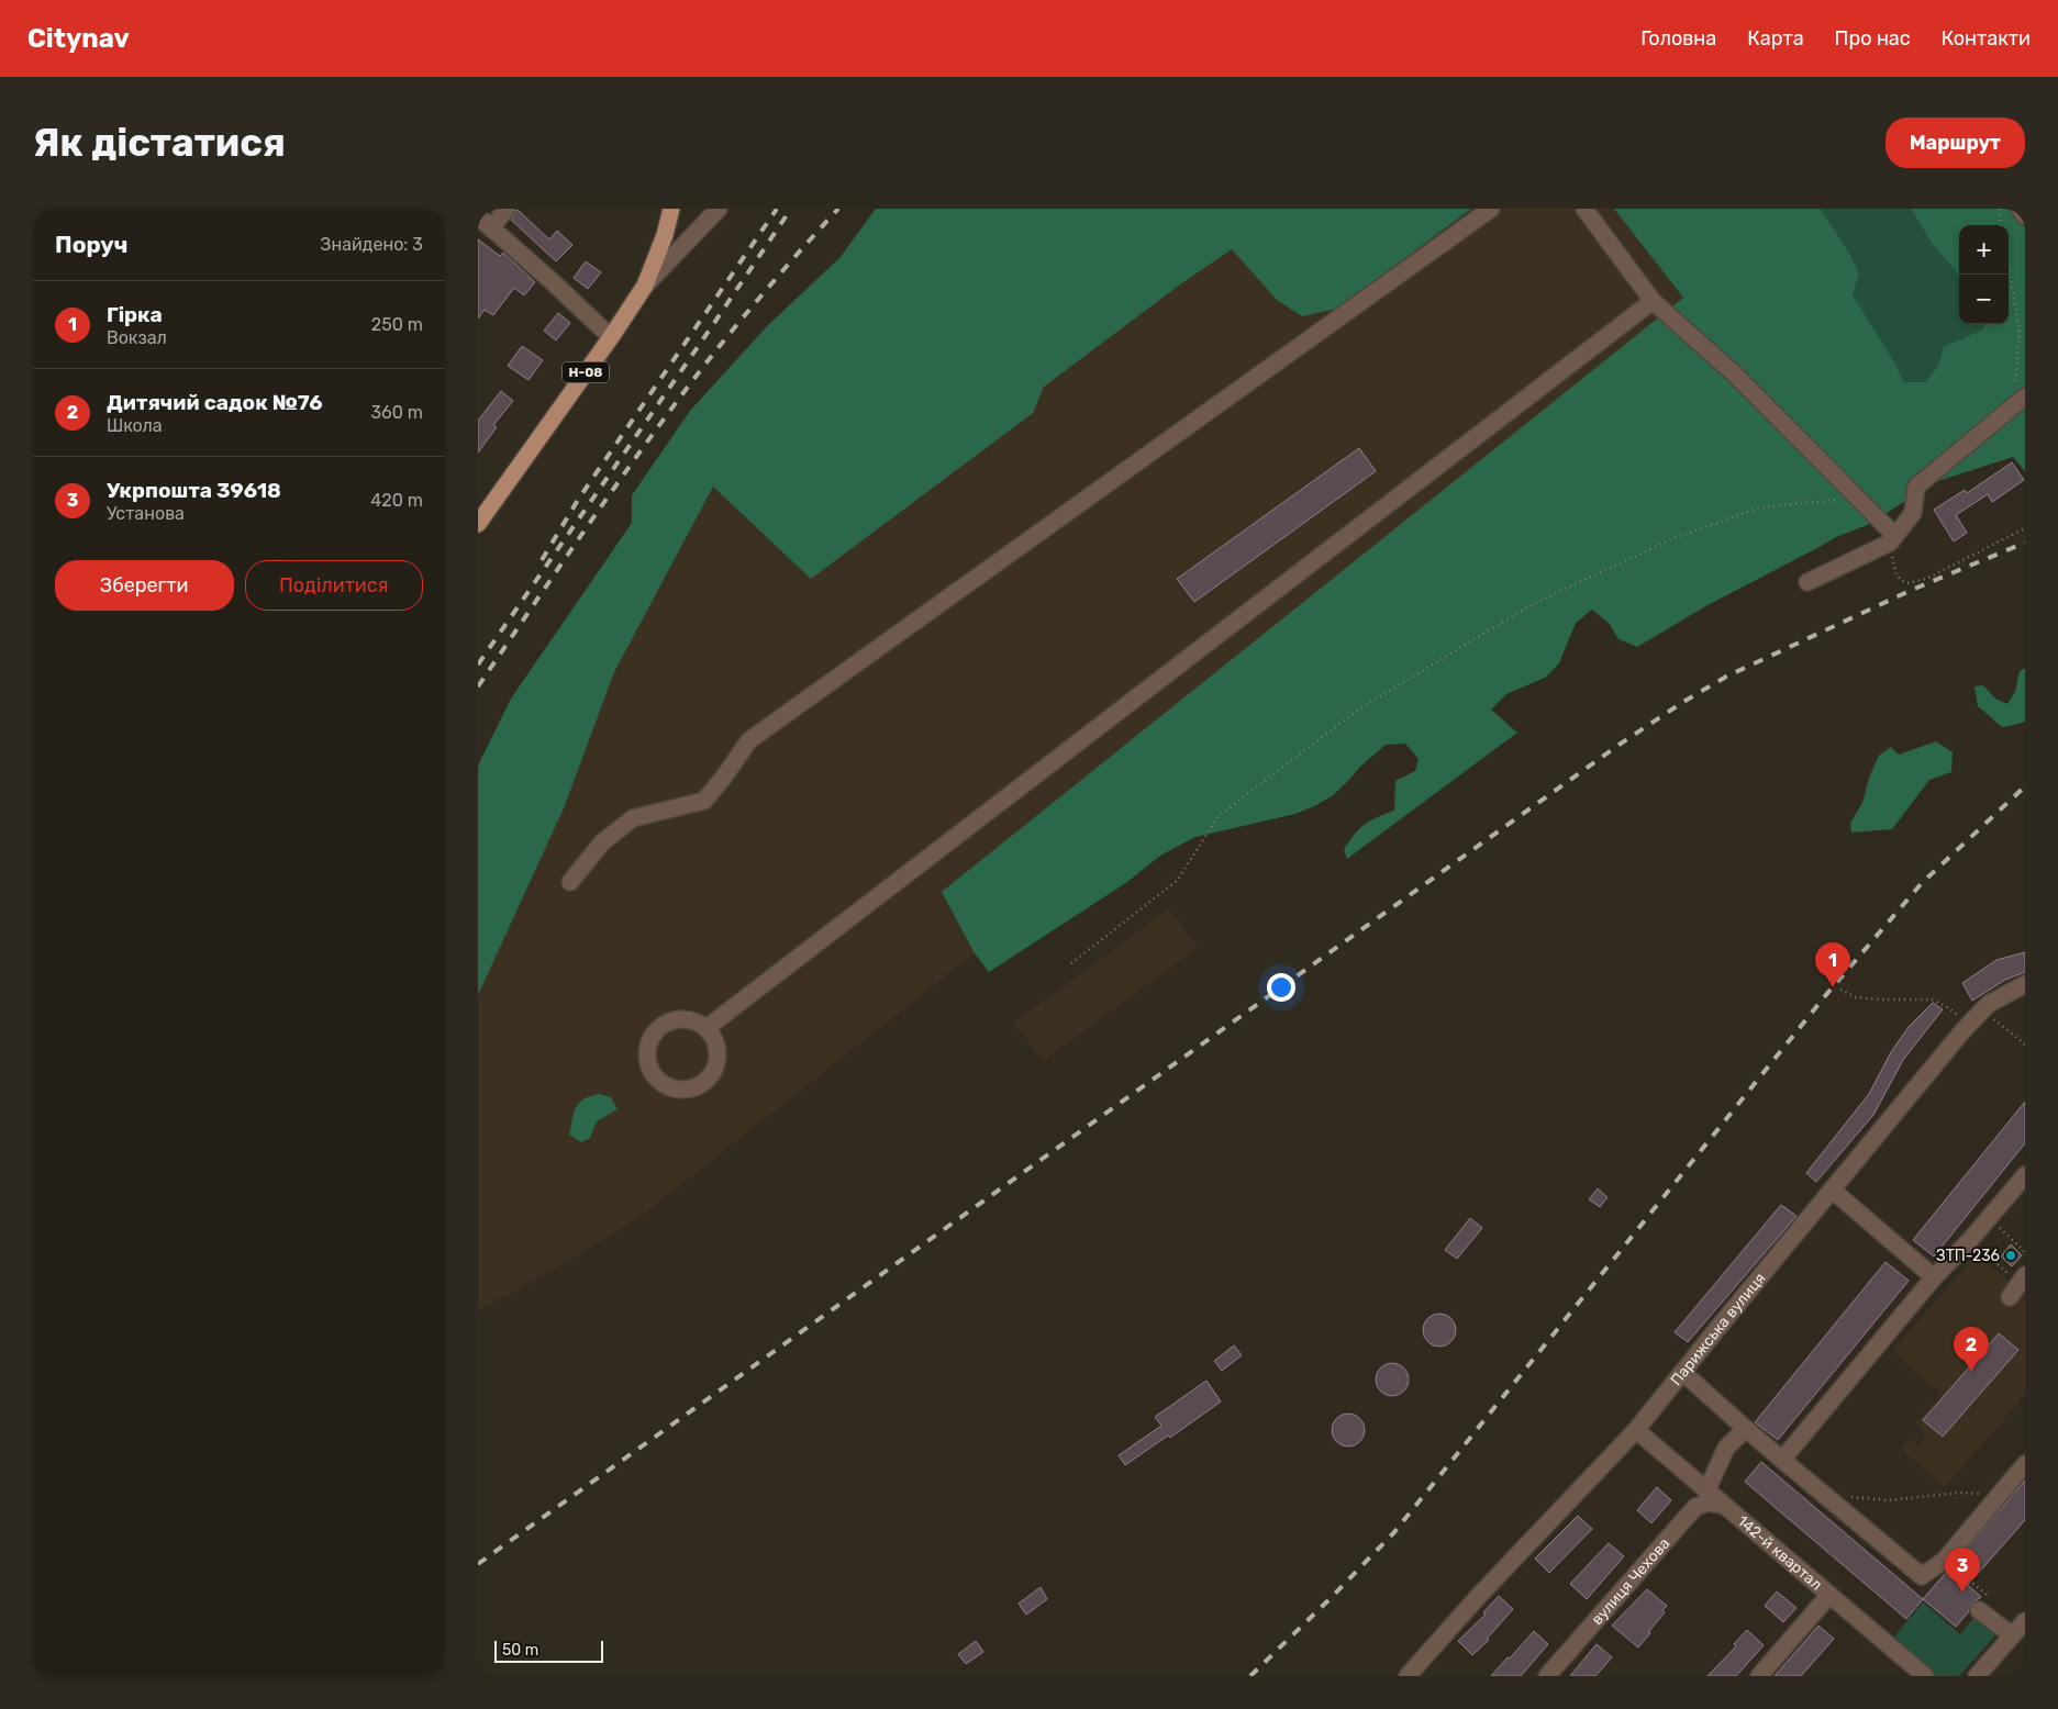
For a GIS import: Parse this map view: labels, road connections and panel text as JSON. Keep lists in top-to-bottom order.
{
  "streets": {
    "main road": ["Н-08"],
    "street": ["Парижська вулиця", "142-й квартал", "вулиця Чехова"]
  },
  "crossings": [
    ["Парижська вулиця", "142-й квартал"],
    ["142-й квартал", "вулиця Чехова"]
  ],
  "places": ["ЗТП-236"],
  "scale_bar": "50 m",
  "page": {
    "header": "Citynav",
    "nav": [
      "Головна",
      "Карта",
      "Про нас",
      "Контакти"
    ],
    "buttons": [
      "Маршрут",
      ["Зберегти", "Поділитися"]
    ],
    "title": "Як дістатися",
    "heading": ["Поруч", "Знайдено: 3"],
    "map_buttons": ["+", "−"],
    "list": [
      {
        "mark": "1",
        "name": "Гірка",
        "note": "Вокзал",
        "value": "250 m"
      },
      {
        "mark": "2",
        "name": "Дитячий садок №76",
        "note": "Школа",
        "value": "360 m"
      },
      {
        "mark": "3",
        "name": "Укрпошта 39618",
        "note": "Установа",
        "value": "420 m"
      }
    ],
    "pins": ["1", "2", "3"],
    "scale": "50 m"
  }
}
